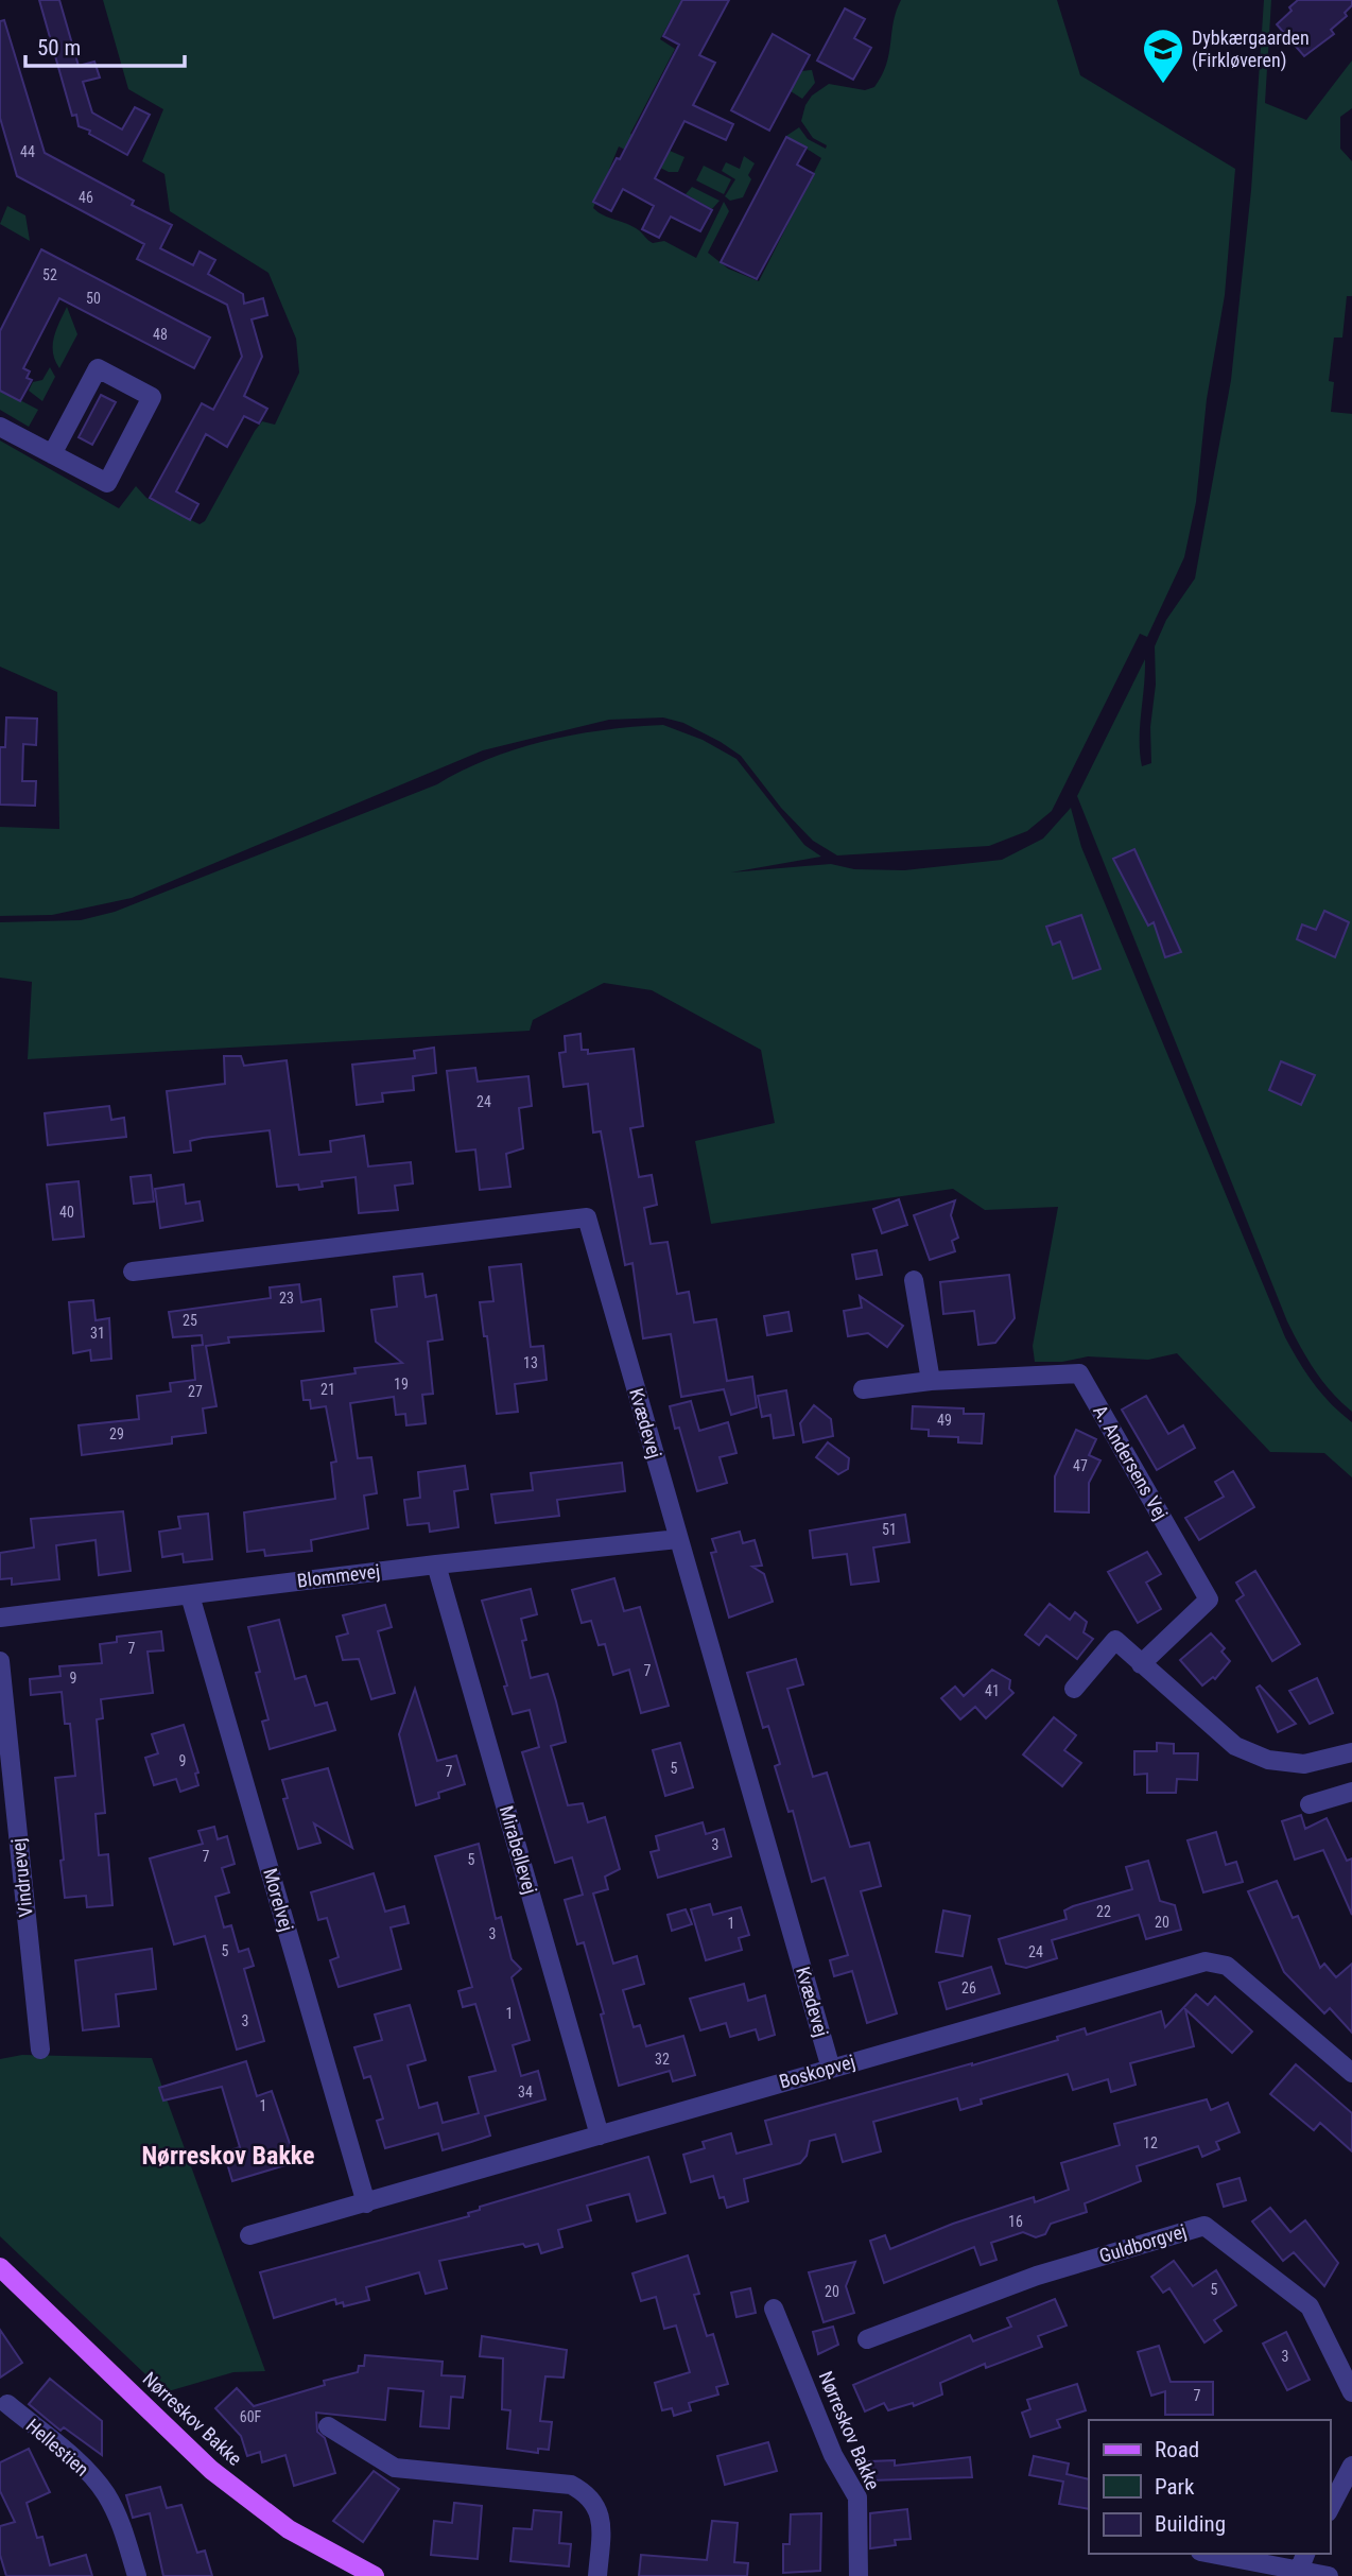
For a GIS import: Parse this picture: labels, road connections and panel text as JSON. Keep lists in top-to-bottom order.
{
  "streets": {
    "main road": ["Nørreskov Bakke"],
    "street": [
      "Kvædevej",
      "A. Andersens Vej",
      "Blommevej",
      "Mirabellevej",
      "Vindruevej",
      "Morelvej",
      "Boskopvej",
      "Guldborgvej",
      "Hellestien"
    ]
  },
  "crossings": [
    ["Kvædevej", "Blommevej"],
    ["Kvædevej", "Boskopvej"],
    ["Blommevej", "Mirabellevej"],
    ["Blommevej", "Morelvej"],
    ["Mirabellevej", "Boskopvej"],
    ["Morelvej", "Boskopvej"]
  ],
  "districts": ["Nørreskov Bakke"],
  "places": {
    "school or university": ["Dybkærgaarden (Firkløveren)"]
  },
  "house_numbers": [
    "44",
    "46",
    "52",
    "50",
    "48",
    "24",
    "40",
    "23",
    "25",
    "31",
    "13",
    "19",
    "21",
    "27",
    "49",
    "29",
    "47",
    "51",
    "7",
    "7",
    "9",
    "41",
    "9",
    "5",
    "7",
    "3",
    "7",
    "5",
    "22",
    "20",
    "1",
    "3",
    "5",
    "24",
    "26",
    "1",
    "3",
    "32",
    "34",
    "1",
    "12",
    "16",
    "5",
    "20",
    "3",
    "7",
    "60F"
  ],
  "legend": ["Road", "Park", "Building"],
  "scale_bar": "50 m"
}
